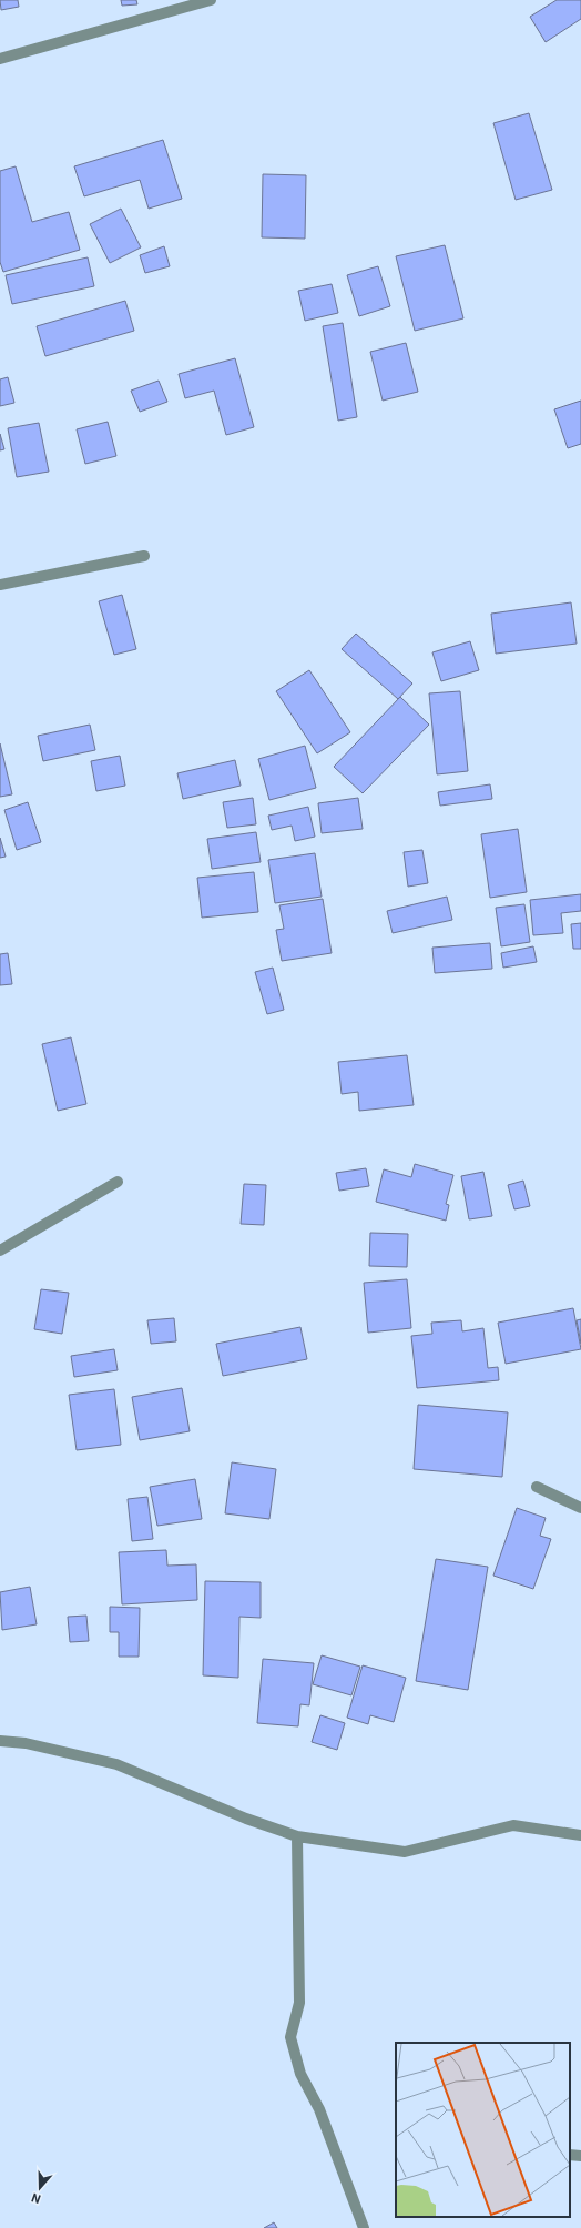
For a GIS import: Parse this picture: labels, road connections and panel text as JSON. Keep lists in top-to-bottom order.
{
  "north": "bottom"
}
